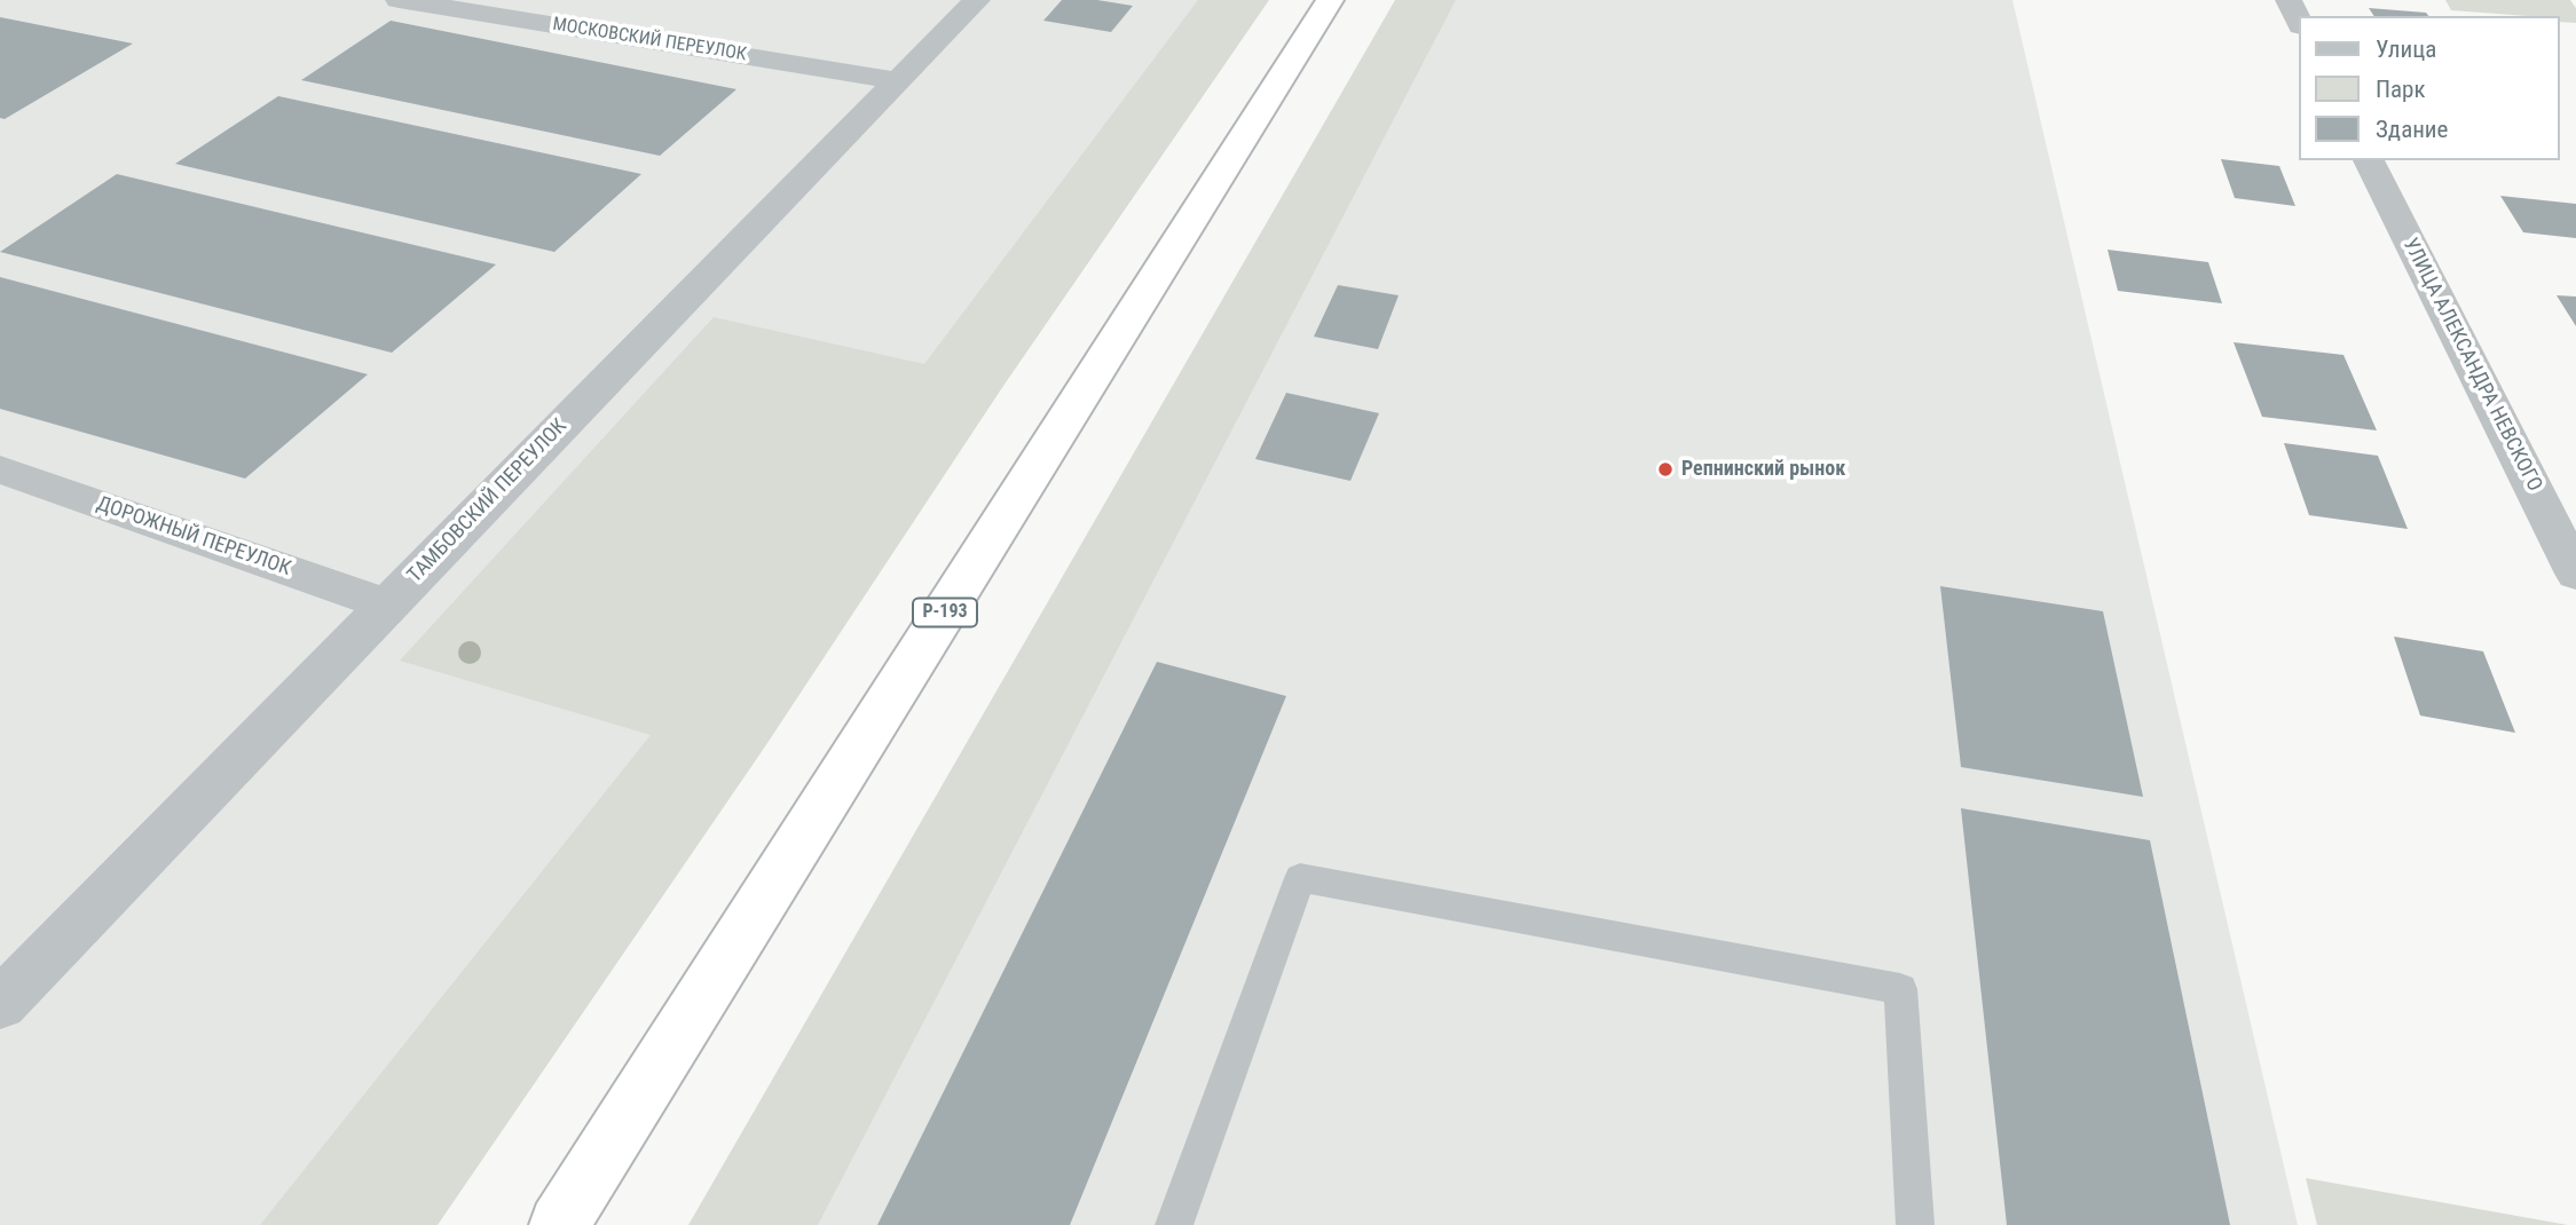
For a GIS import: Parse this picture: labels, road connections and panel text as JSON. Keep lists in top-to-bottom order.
{
  "streets": {
    "highway": ["Р-193"],
    "street": [
      "МОСКОВСКИЙ ПЕРЕУЛОК",
      "УЛИЦА АЛЕКСАНДРА НЕВСКОГО",
      "ТАМБОВСКИЙ ПЕРЕУЛОК",
      "ДОРОЖНЫЙ ПЕРЕУЛОК"
    ]
  },
  "crossings": [
    ["МОСКОВСКИЙ ПЕРЕУЛОК", "ТАМБОВСКИЙ ПЕРЕУЛОК"],
    ["ТАМБОВСКИЙ ПЕРЕУЛОК", "ДОРОЖНЫЙ ПЕРЕУЛОК"]
  ],
  "places": ["Репнинский рынок"],
  "legend": ["Улица", "Парк", "Здание"]
}
